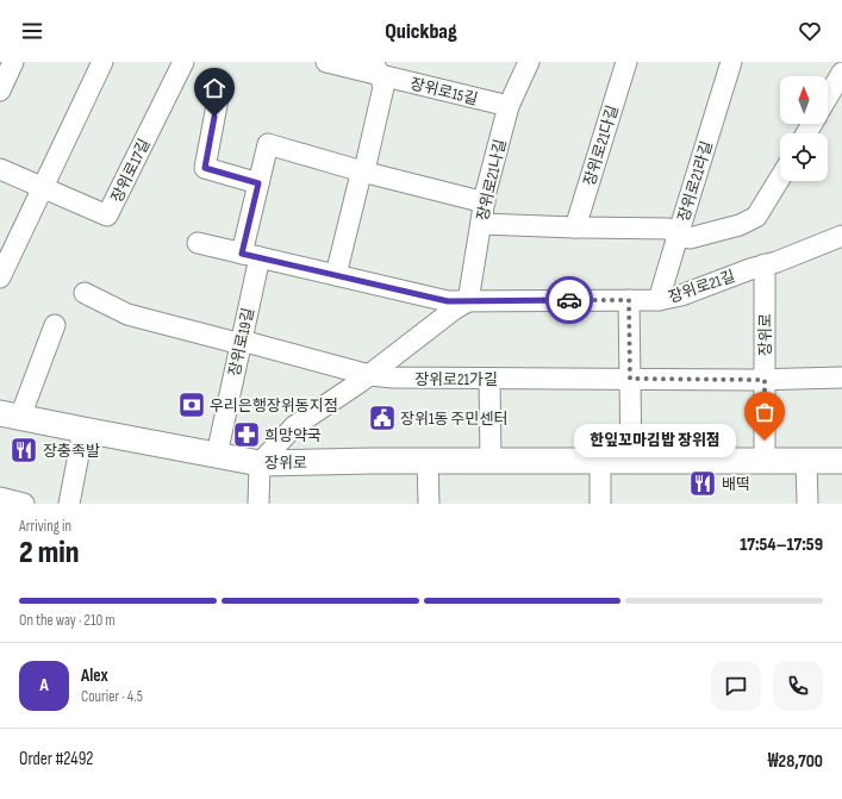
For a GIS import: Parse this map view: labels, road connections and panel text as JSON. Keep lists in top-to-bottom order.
{
  "streets": {
    "street": [
      "장위로15길",
      "장위로21다길",
      "장위로17길",
      "장위로21나길",
      "장위로21라길",
      "장위로21길",
      "장위로",
      "장위로19길",
      "장위로21가길"
    ]
  },
  "crossings": [
    ["장위로15길", "장위로21나길"],
    ["장위로21나길", "장위로21길"],
    ["장위로21나길", "장위로19길"],
    ["장위로21라길", "장위로21길"],
    ["장위로21길", "장위로"],
    ["장위로21길", "장위로19길"],
    ["장위로", "장위로19길"],
    ["장위로", "장위로21가길"],
    ["장위로19길", "장위로21가길"]
  ],
  "places": {
    "bank": ["우리은행장위동지점"],
    "public building": ["장위1동 주민센터"],
    "pharmacy": ["희망약국"],
    "other": ["한잎꼬마김밥 장위점"],
    "restaurant": ["장충족발", "배떡"]
  },
  "north": "top",
  "page": {
    "header": "Quickbag",
    "bubble": "한잎꼬마김밥 장위점",
    "heading": ["2 min", "Arriving in", "17:54–17:59"],
    "panel": [
      "Alex",
      "Courier · 4.5",
      "Order #2492",
      "₩28,700"
    ],
    "bar": "On the way · 210 m",
    "round": "A"
  }
}
